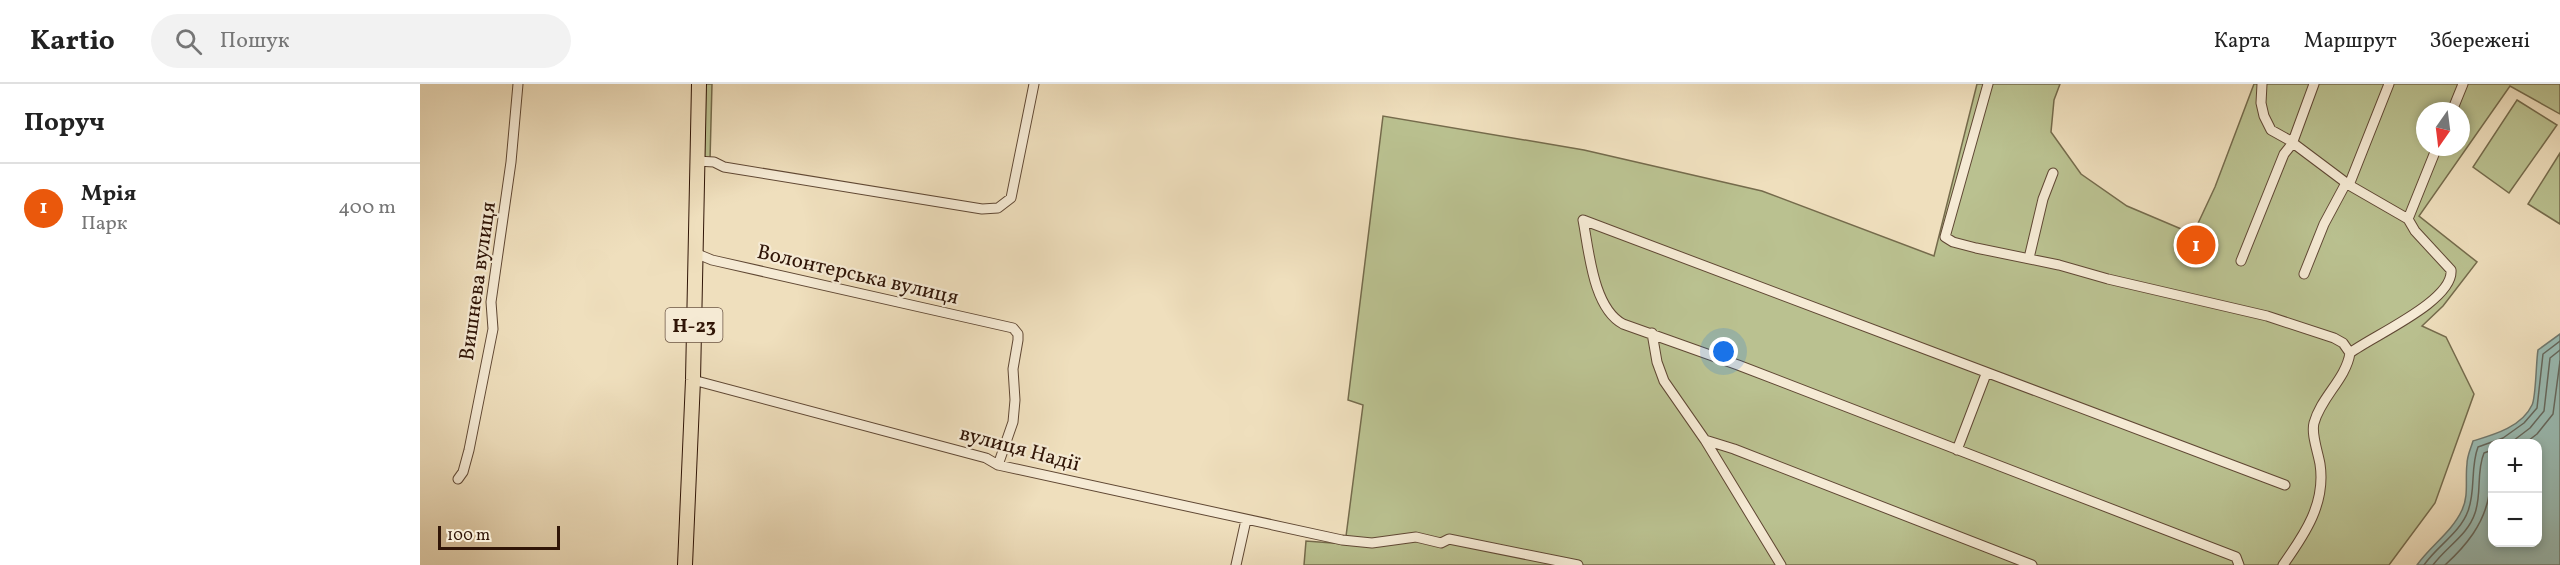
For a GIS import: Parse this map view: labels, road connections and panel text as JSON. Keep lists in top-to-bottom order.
{
  "streets": {
    "main road": ["Н-23"],
    "street": ["Волонтерська вулиця", "Вишнева вулиця", "вулиця Надії"]
  },
  "crossings": [
    ["Волонтерська вулиця", "Н-23"],
    ["Волонтерська вулиця", "вулиця Надії"],
    ["Н-23", "вулиця Надії"]
  ],
  "scale_bar": "100 m",
  "north": "bottom",
  "page": {
    "header": "Kartio",
    "search": "Пошук",
    "nav": ["Карта", "Маршрут", "Збережені"],
    "heading": "Поруч",
    "list": [
      {
        "mark": "1",
        "name": "Мрія",
        "note": "Парк",
        "value": "400 m"
      }
    ],
    "pins": "1",
    "map_buttons": ["+", "−"],
    "scale": "100 m"
  }
}
